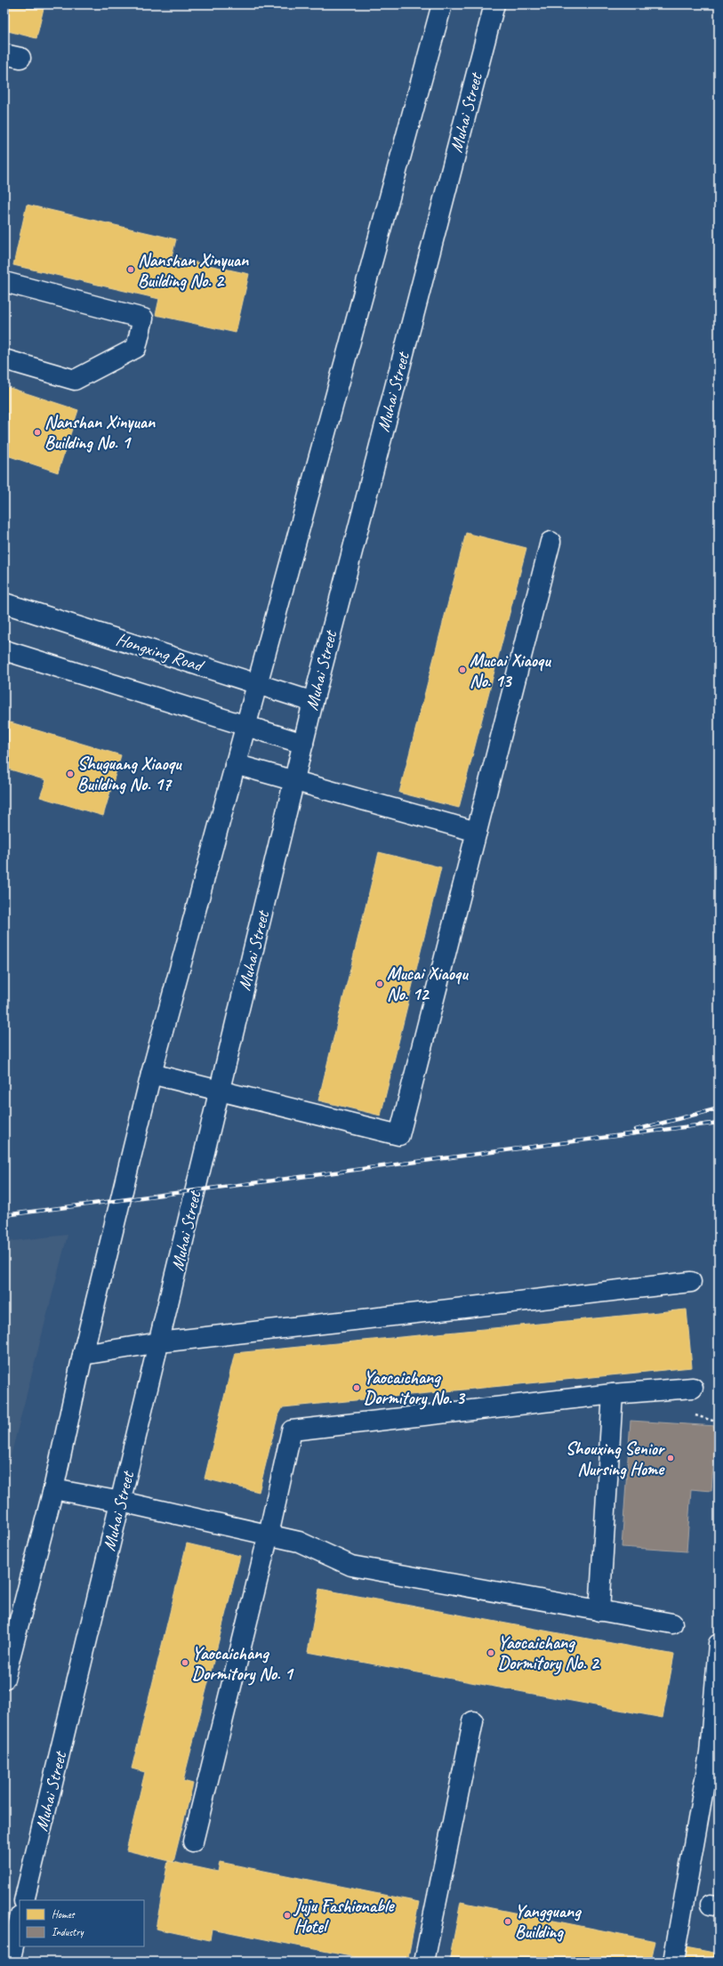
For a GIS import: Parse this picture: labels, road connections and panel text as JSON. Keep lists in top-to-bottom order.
{
  "streets": {
    "street": ["Muhai Street", "Hongxing Road"]
  },
  "crossings": [
    ["Muhai Street", "Hongxing Road"]
  ],
  "places": [
    "Nanshan Xinyuan Building No. 2",
    "Nanshan Xinyuan Building No. 1",
    "Mucai Xiaoqu No. 13",
    "Shuguang Xiaoqu Building No. 17",
    "Mucai Xiaoqu No. 12",
    "Yaocaichang Dormitory No. 3",
    "Shouxing Senior Nursing Home",
    "Yaocaichang Dormitory No. 2",
    "Yaocaichang Dormitory No. 1",
    "Juju Fashionable Hotel",
    "Yangguang Building"
  ],
  "legend": ["Homes", "Industry"]
}
